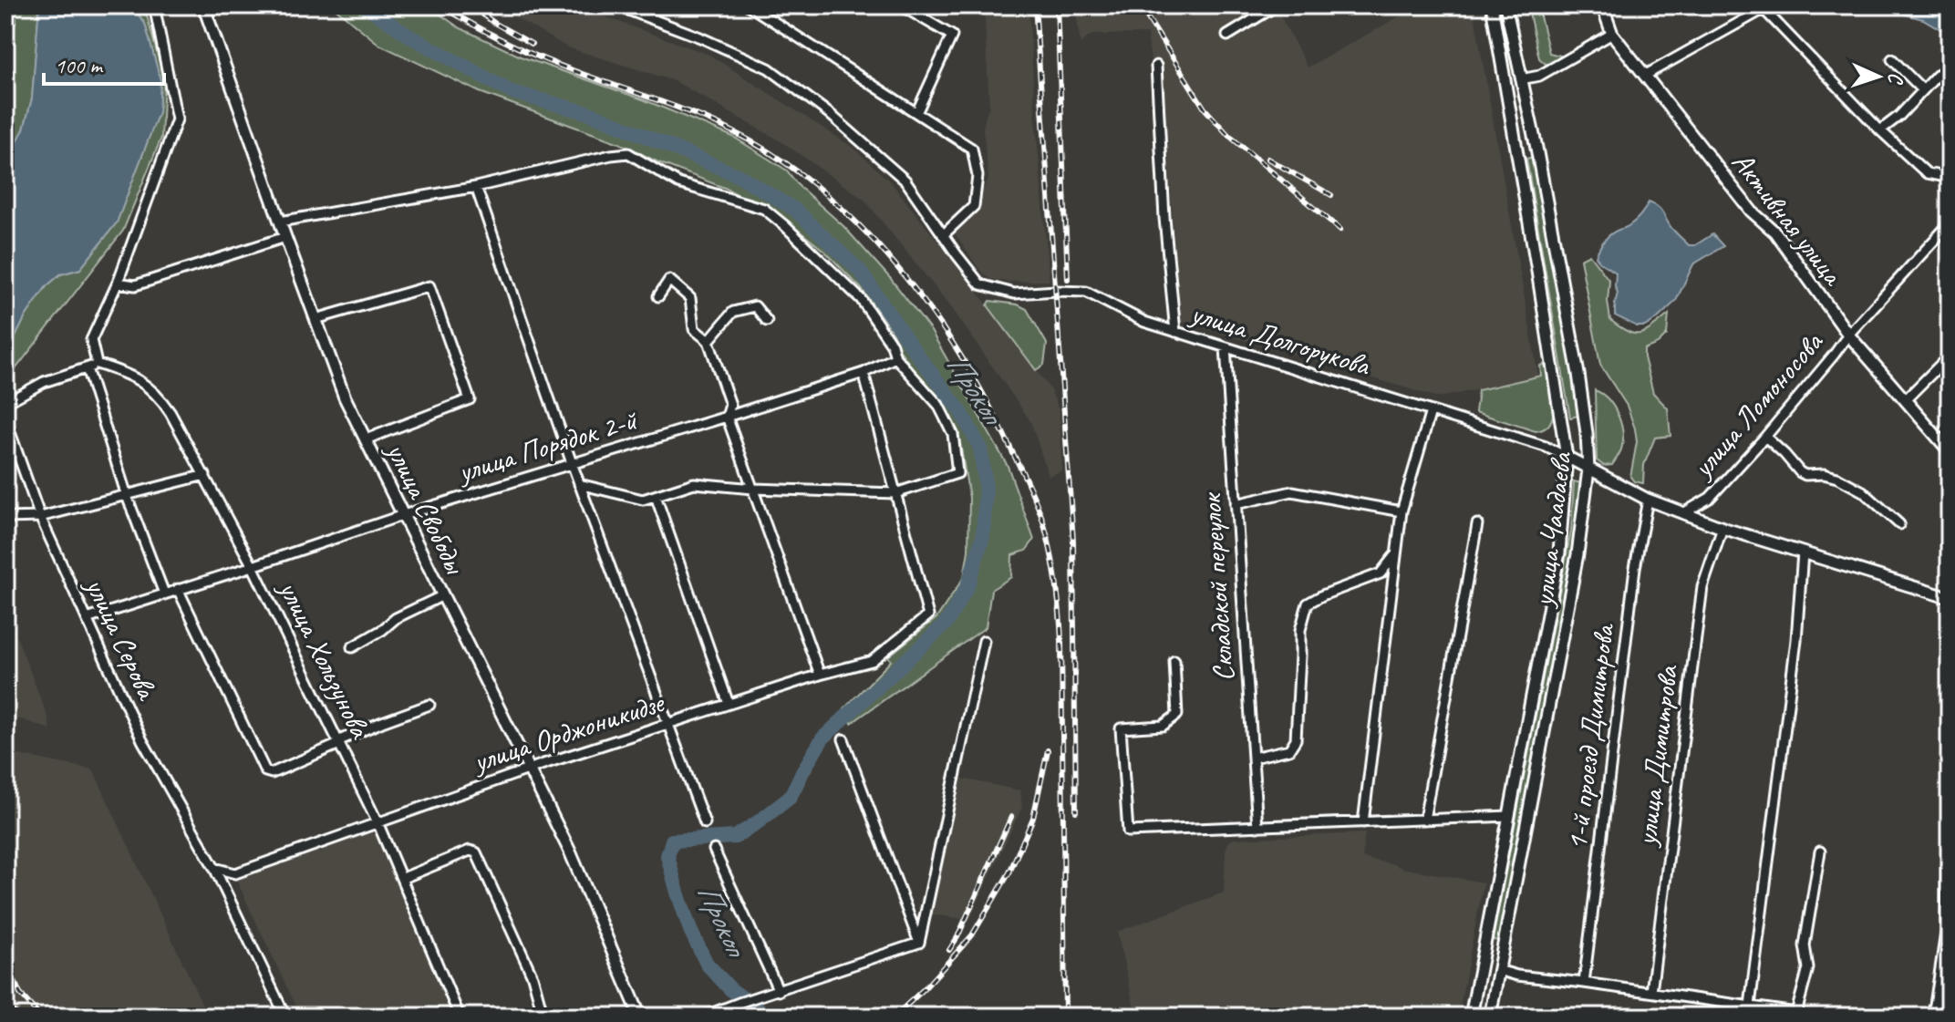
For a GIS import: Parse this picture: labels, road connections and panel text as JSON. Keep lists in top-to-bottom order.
{
  "streets": {
    "main road": ["Активная улица", "улица Свободы", "улица Чаадаева"],
    "street": [
      "улица Долгорукова",
      "улица Ломоносова",
      "улица Порядок 2-й",
      "Складской переулок",
      "улица Серова",
      "улица Хользунова",
      "улица Орджоникидзе",
      "1-й проезд Димитрова",
      "улица Димитрова"
    ]
  },
  "crossings": [
    ["Активная улица", "улица Ломоносова"],
    ["улица Долгорукова", "улица Чаадаева"],
    ["улица Долгорукова", "Складской переулок"],
    ["улица Порядок 2-й", "улица Свободы"],
    ["улица Порядок 2-й", "улица Серова"],
    ["улица Порядок 2-й", "улица Хользунова"],
    ["улица Свободы", "улица Орджоникидзе"],
    ["улица Серова", "улица Орджоникидзе"],
    ["улица Хользунова", "улица Орджоникидзе"]
  ],
  "water": ["Прокоп"],
  "scale_bar": "100 m",
  "north": "right"
}
